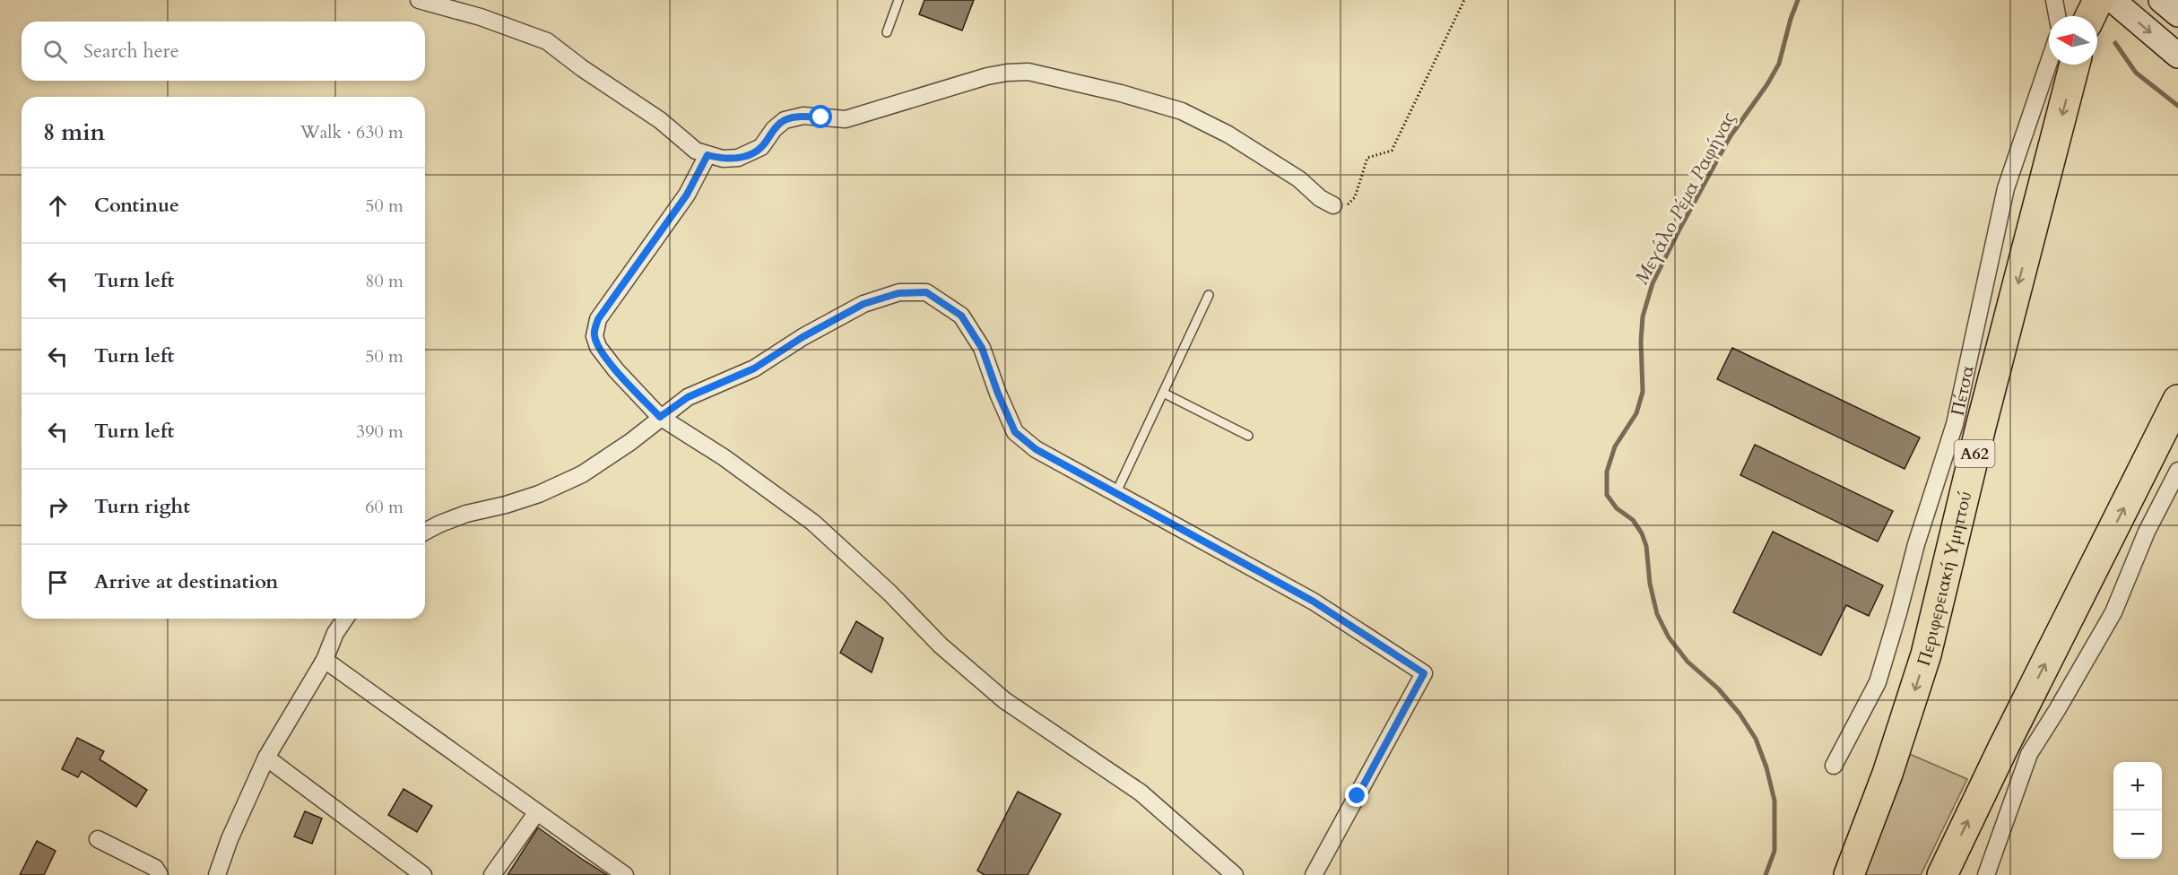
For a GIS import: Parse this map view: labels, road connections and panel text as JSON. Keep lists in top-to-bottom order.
{
  "streets": {
    "highway": ["Α62", "Περιφερειακή Υμηττού"],
    "street": ["Πέτσα"]
  },
  "water": ["Μεγάλο Ρέμα Ραφήνας"],
  "north": "left",
  "page": {
    "search": "Search here",
    "heading": ["8 min", "Walk · 630 m"],
    "list": [
      ["Continue", "50 m"],
      ["Turn left", "80 m"],
      ["Turn left", "50 m"],
      ["Turn left", "390 m"],
      ["Turn right", "60 m"],
      "Arrive at destination"
    ],
    "map_buttons": ["+", "−"]
  }
}
